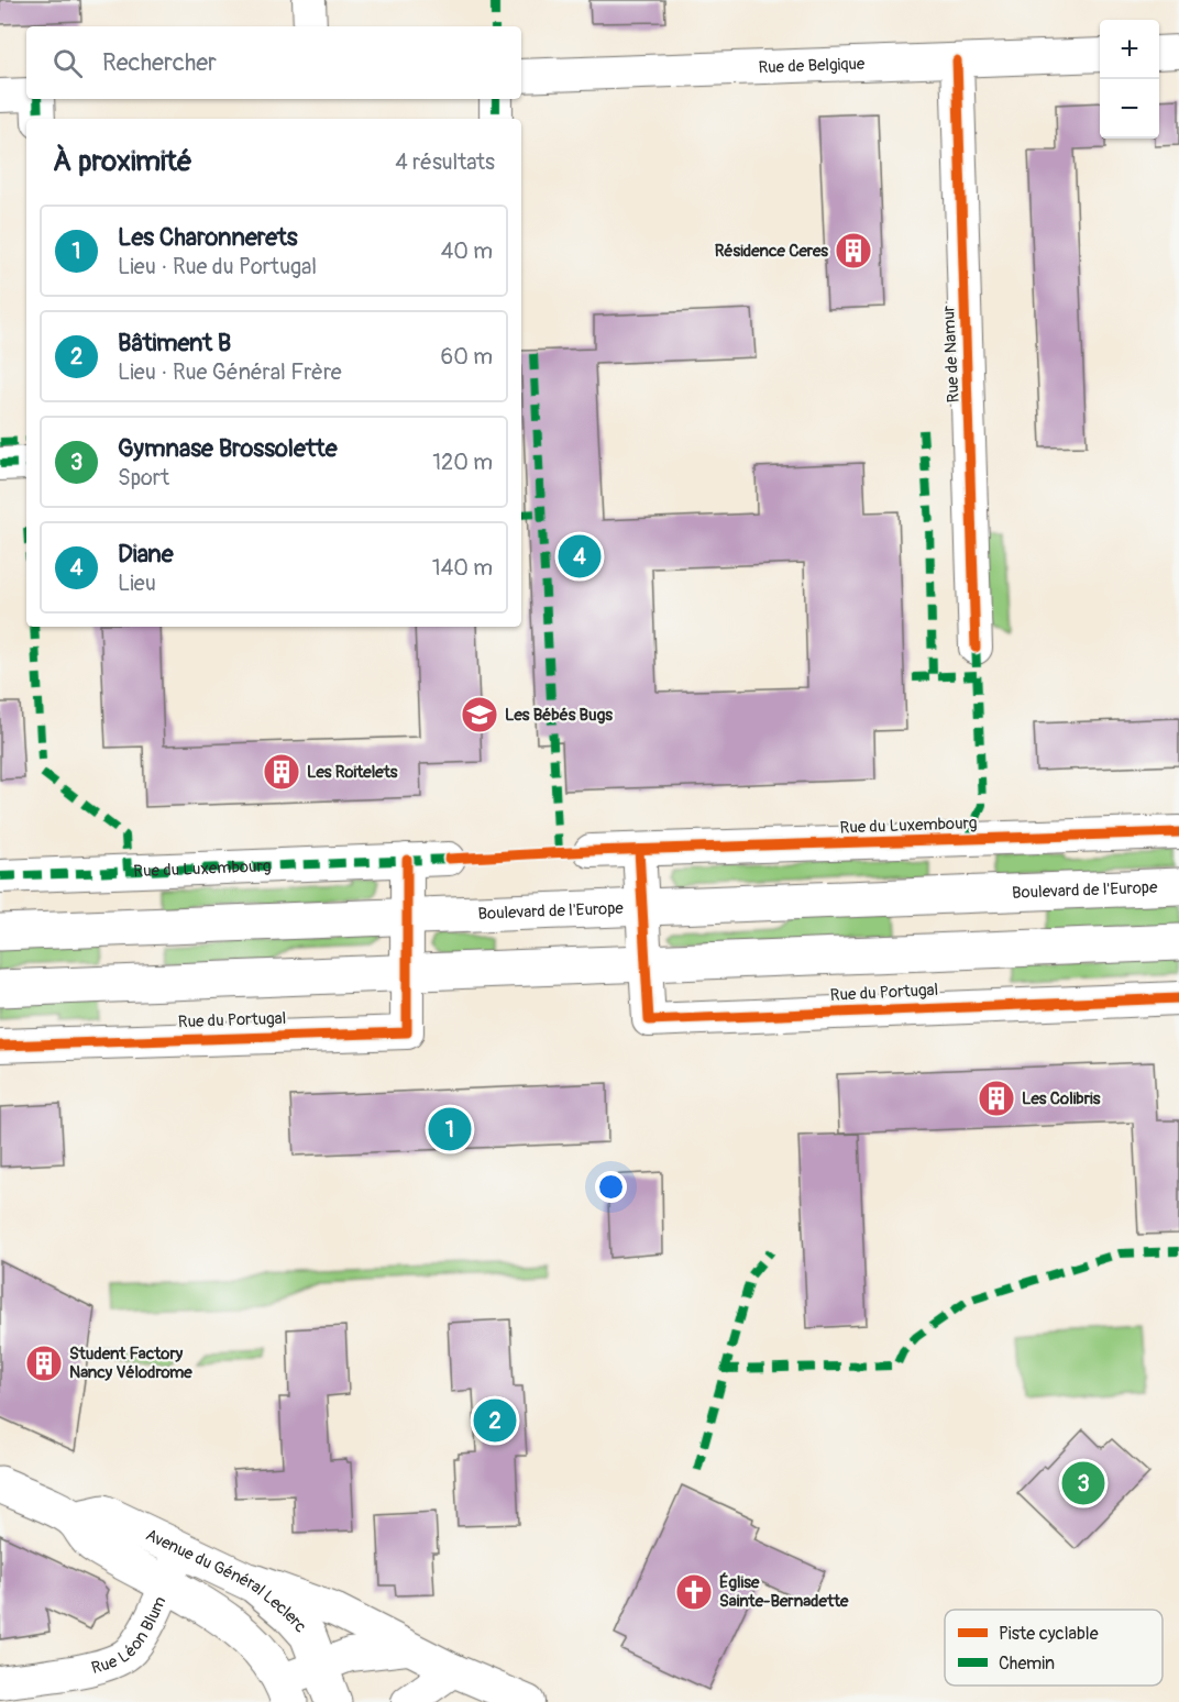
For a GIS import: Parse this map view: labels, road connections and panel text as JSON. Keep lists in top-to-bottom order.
{
  "streets": {
    "main road": ["Boulevard de l'Europe", "Avenue du Général Leclerc"],
    "street": [
      "Rue de Belgique",
      "Rue de Namur",
      "Rue du Luxembourg",
      "Rue du Portugal",
      "Rue Léon Blum"
    ]
  },
  "crossings": [
    ["Rue de Belgique", "Rue de Namur"],
    ["Avenue du Général Leclerc", "Rue Léon Blum"]
  ],
  "places": {
    "building": [
      "Résidence Ceres",
      "Les Roitelets",
      "Les Colibris",
      "Student Factory Nancy Vélodrome"
    ],
    "school or university": ["Les Bébés Bugs"],
    "church": ["Église Sainte-Bernadette"]
  },
  "legend": ["Piste cyclable", "Chemin"],
  "page": {
    "map_buttons": ["+", "−"],
    "search": "Rechercher",
    "heading": ["À proximité", "4 résultats"],
    "list": [
      {
        "mark": "1",
        "name": "Les Charonnerets",
        "note": "Lieu · Rue du Portugal",
        "value": "40 m"
      },
      {
        "mark": "2",
        "name": "Bâtiment B",
        "note": "Lieu · Rue Général Frère",
        "value": "60 m"
      },
      {
        "mark": "3",
        "name": "Gymnase Brossolette",
        "note": "Sport",
        "value": "120 m"
      },
      {
        "mark": "4",
        "name": "Diane",
        "note": "Lieu",
        "value": "140 m"
      }
    ],
    "pins": [
      "4",
      "1",
      "2",
      "3"
    ]
  }
}
